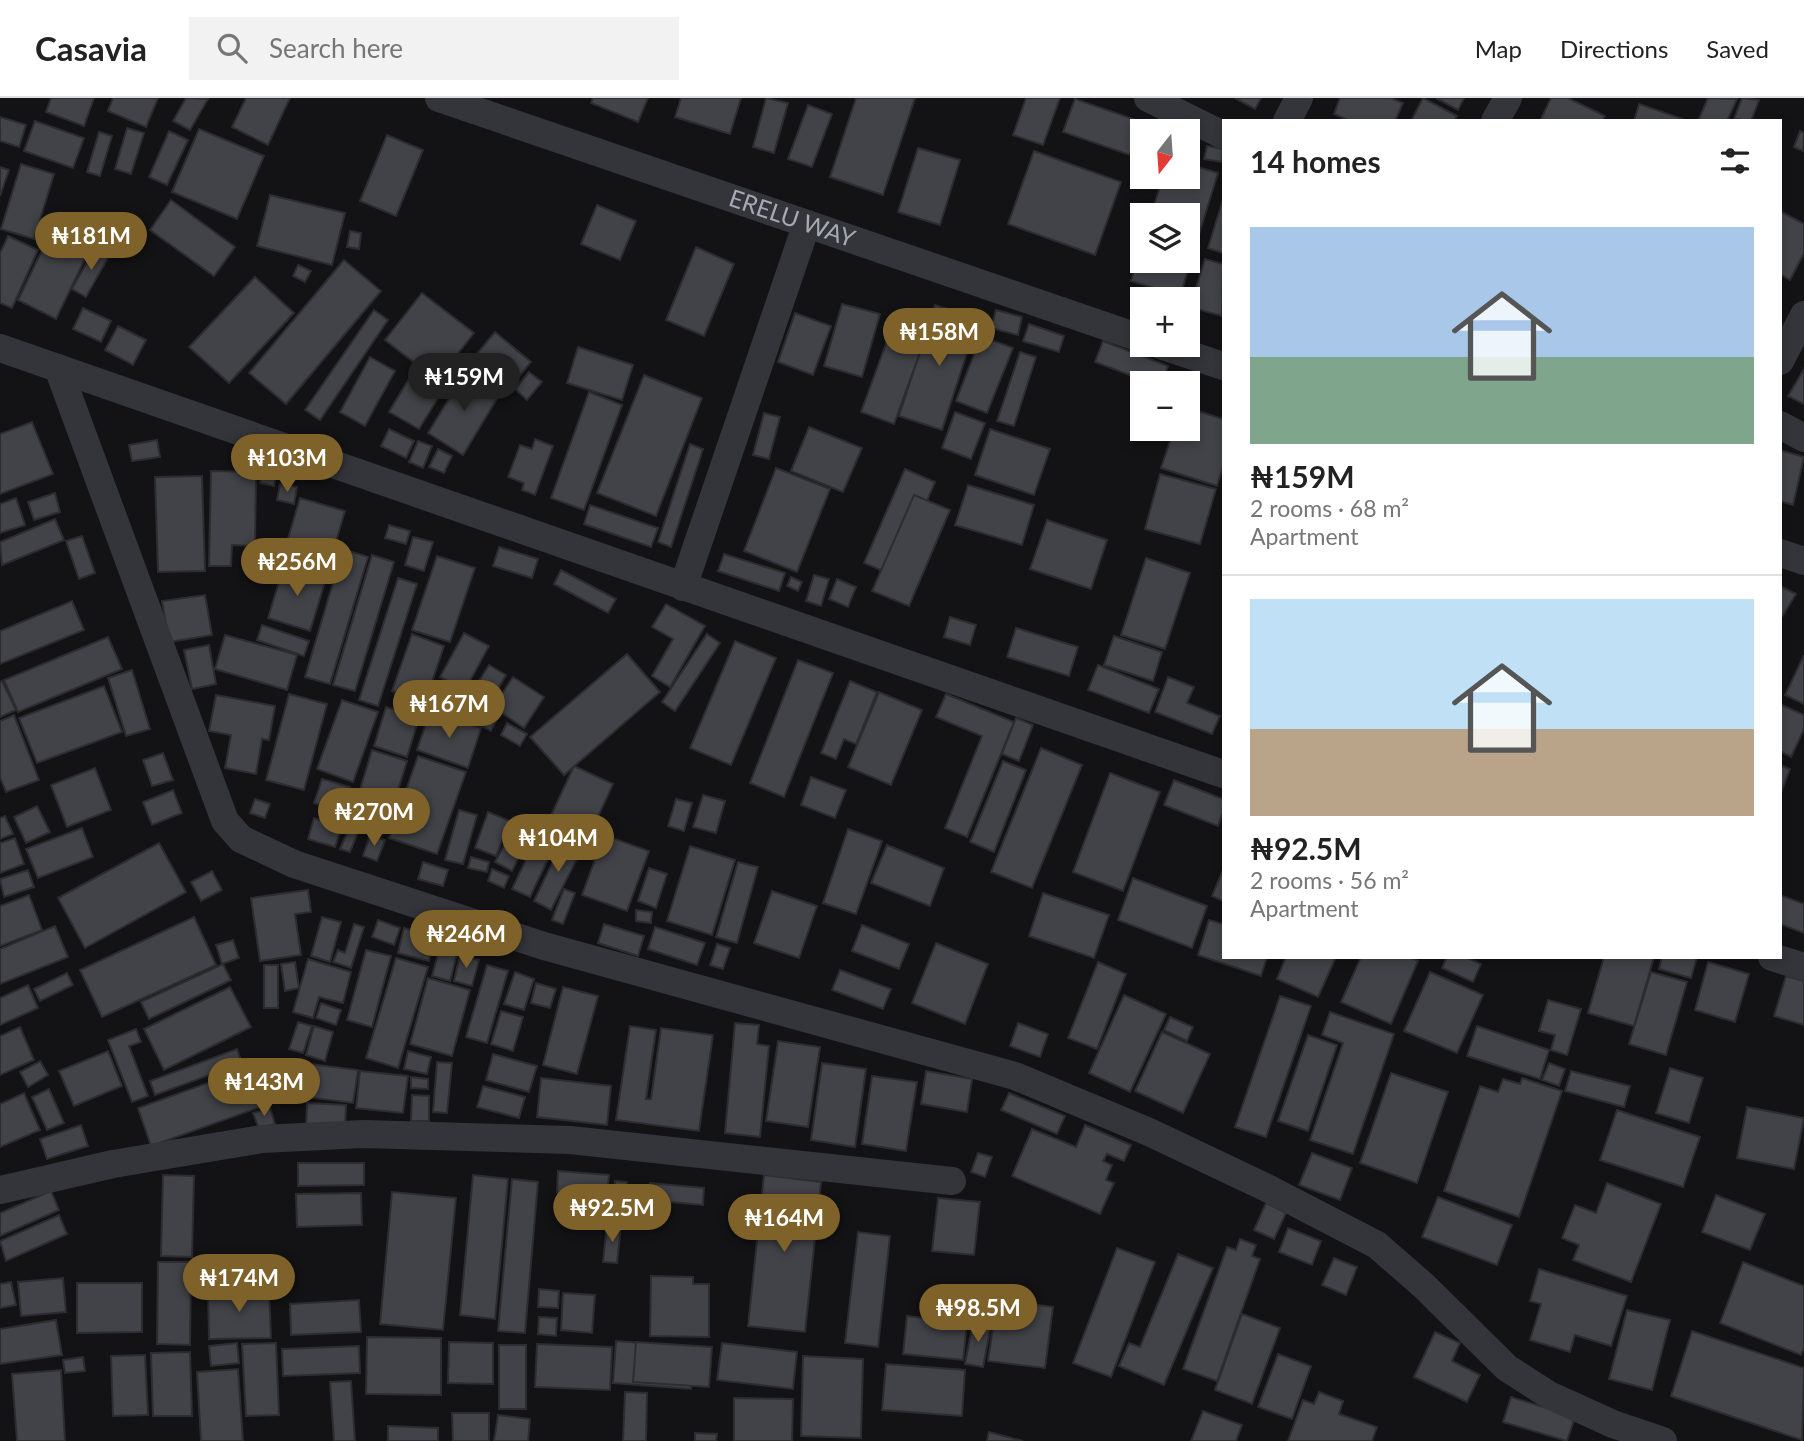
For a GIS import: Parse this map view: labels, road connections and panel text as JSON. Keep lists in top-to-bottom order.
{
  "streets": {
    "street": ["ERELU WAY"]
  },
  "north": "bottom",
  "page": {
    "header": "Casavia",
    "search": "Search here",
    "nav": ["Map", "Directions", "Saved"],
    "map_buttons": ["+", "−"],
    "heading": "14 homes",
    "list": [
      {
        "name": "₦159M",
        "note": "2 rooms · 68 m² · Apartment"
      },
      {
        "name": "₦92.5M",
        "note": "2 rooms · 56 m² · Apartment"
      }
    ],
    "price": [
      "₦181M",
      "₦158M",
      "₦159M",
      "₦103M",
      "₦256M",
      "₦167M",
      "₦270M",
      "₦104M",
      "₦246M",
      "₦143M",
      "₦92.5M",
      "₦164M",
      "₦174M",
      "₦98.5M"
    ]
  }
}
